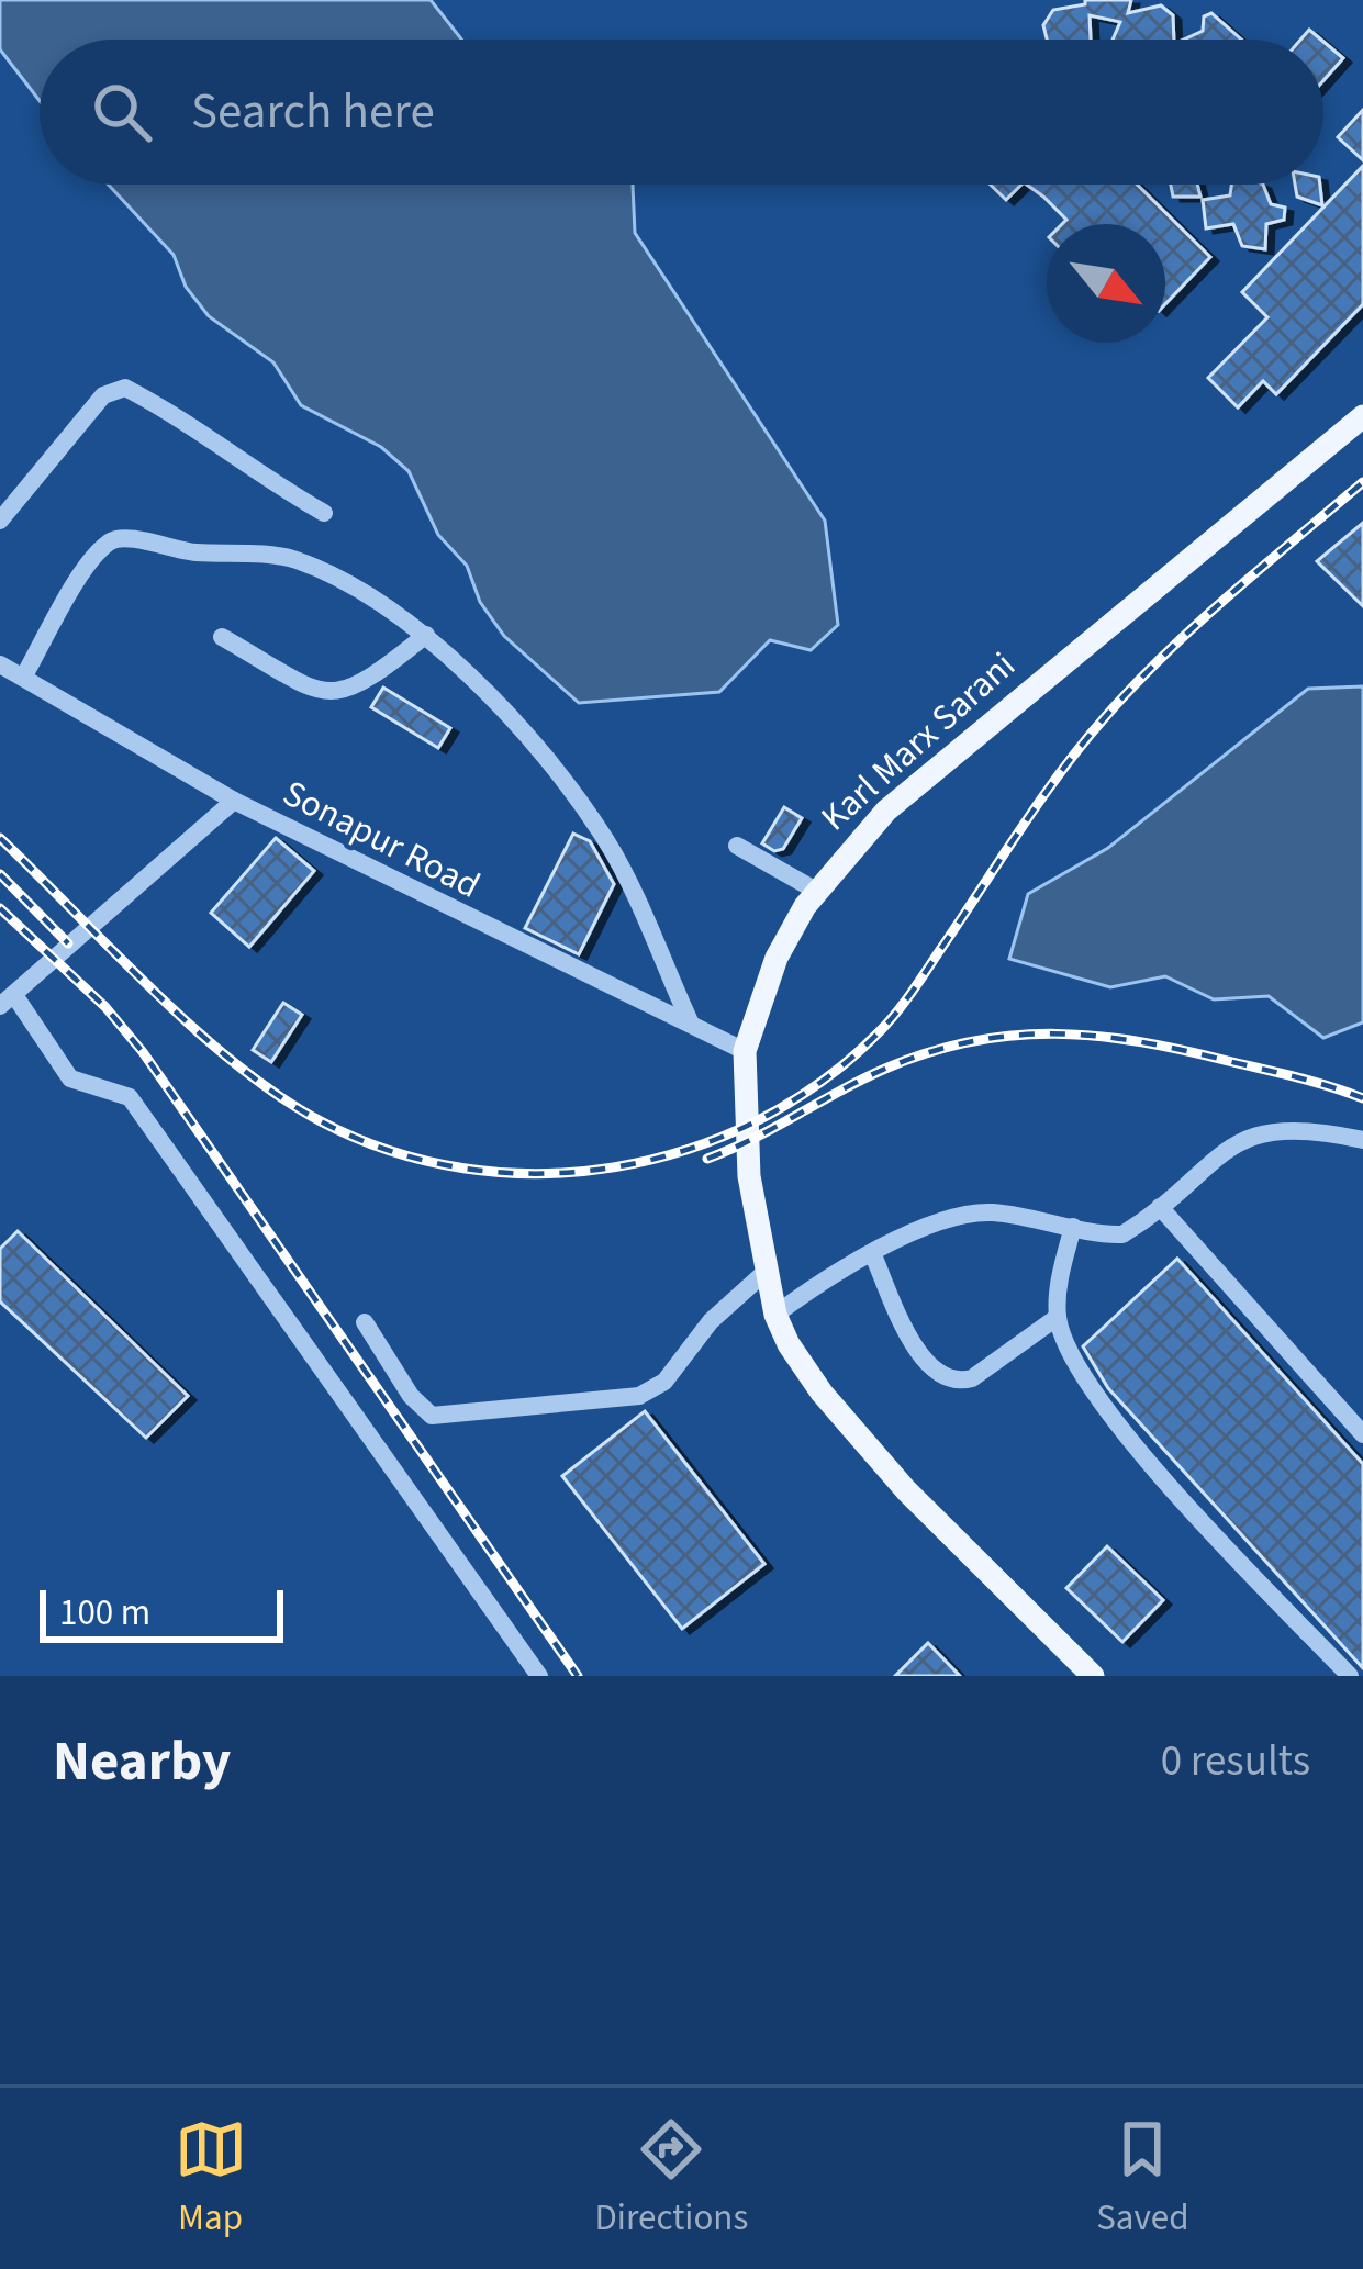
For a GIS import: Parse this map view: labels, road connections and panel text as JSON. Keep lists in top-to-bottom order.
{
  "streets": {
    "main road": ["Karl Marx Sarani"],
    "street": ["Sonapur Road"]
  },
  "crossings": [
    ["Karl Marx Sarani", "Sonapur Road"]
  ],
  "scale_bar": "100 m",
  "north": "bottom right",
  "page": {
    "search": "Search here",
    "scale": "100 m",
    "heading": ["Nearby", "0 results"],
    "nav": ["Map", "Directions", "Saved"]
  }
}
